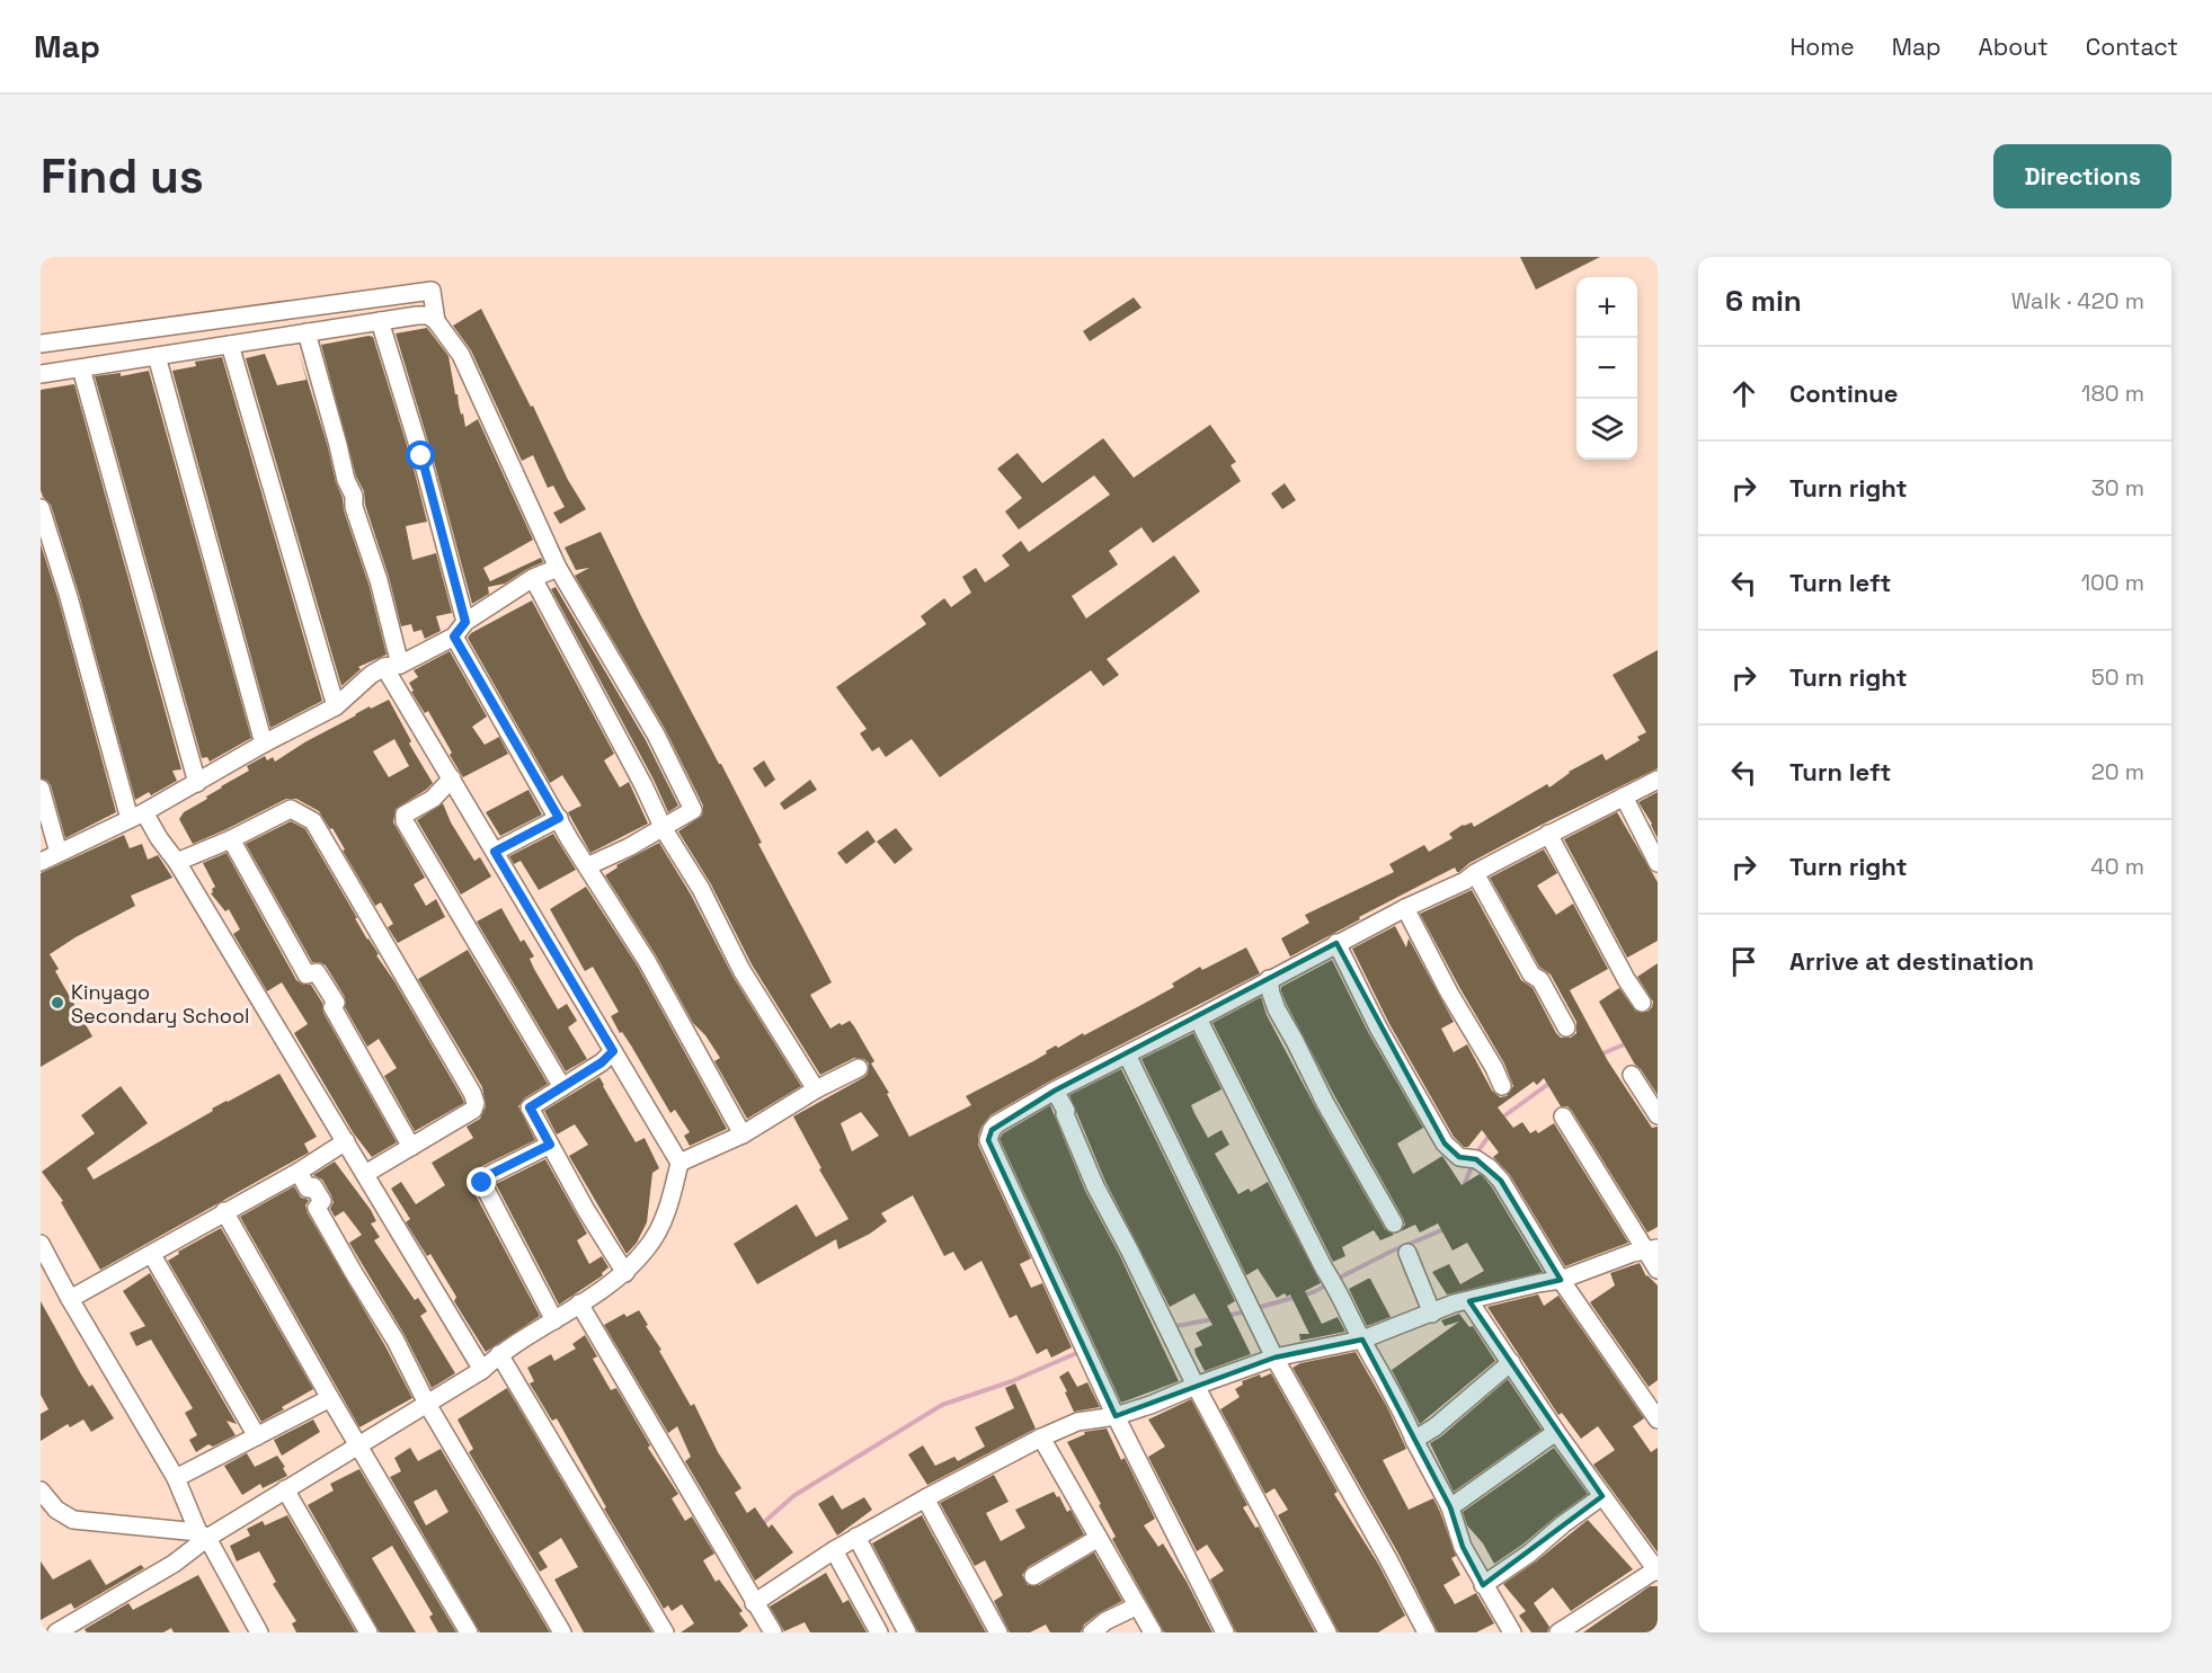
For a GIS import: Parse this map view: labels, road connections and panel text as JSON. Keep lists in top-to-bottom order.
{
  "places": ["Kinyago Secondary School"],
  "page": {
    "header": "Map",
    "nav": [
      "Home",
      "Map",
      "About",
      "Contact"
    ],
    "buttons": "Directions",
    "title": "Find us",
    "heading": ["6 min", "Walk · 420 m"],
    "map_buttons": ["+", "−"],
    "list": [
      ["Continue", "180 m"],
      ["Turn right", "30 m"],
      ["Turn left", "100 m"],
      ["Turn right", "50 m"],
      ["Turn left", "20 m"],
      ["Turn right", "40 m"],
      "Arrive at destination"
    ]
  }
}
